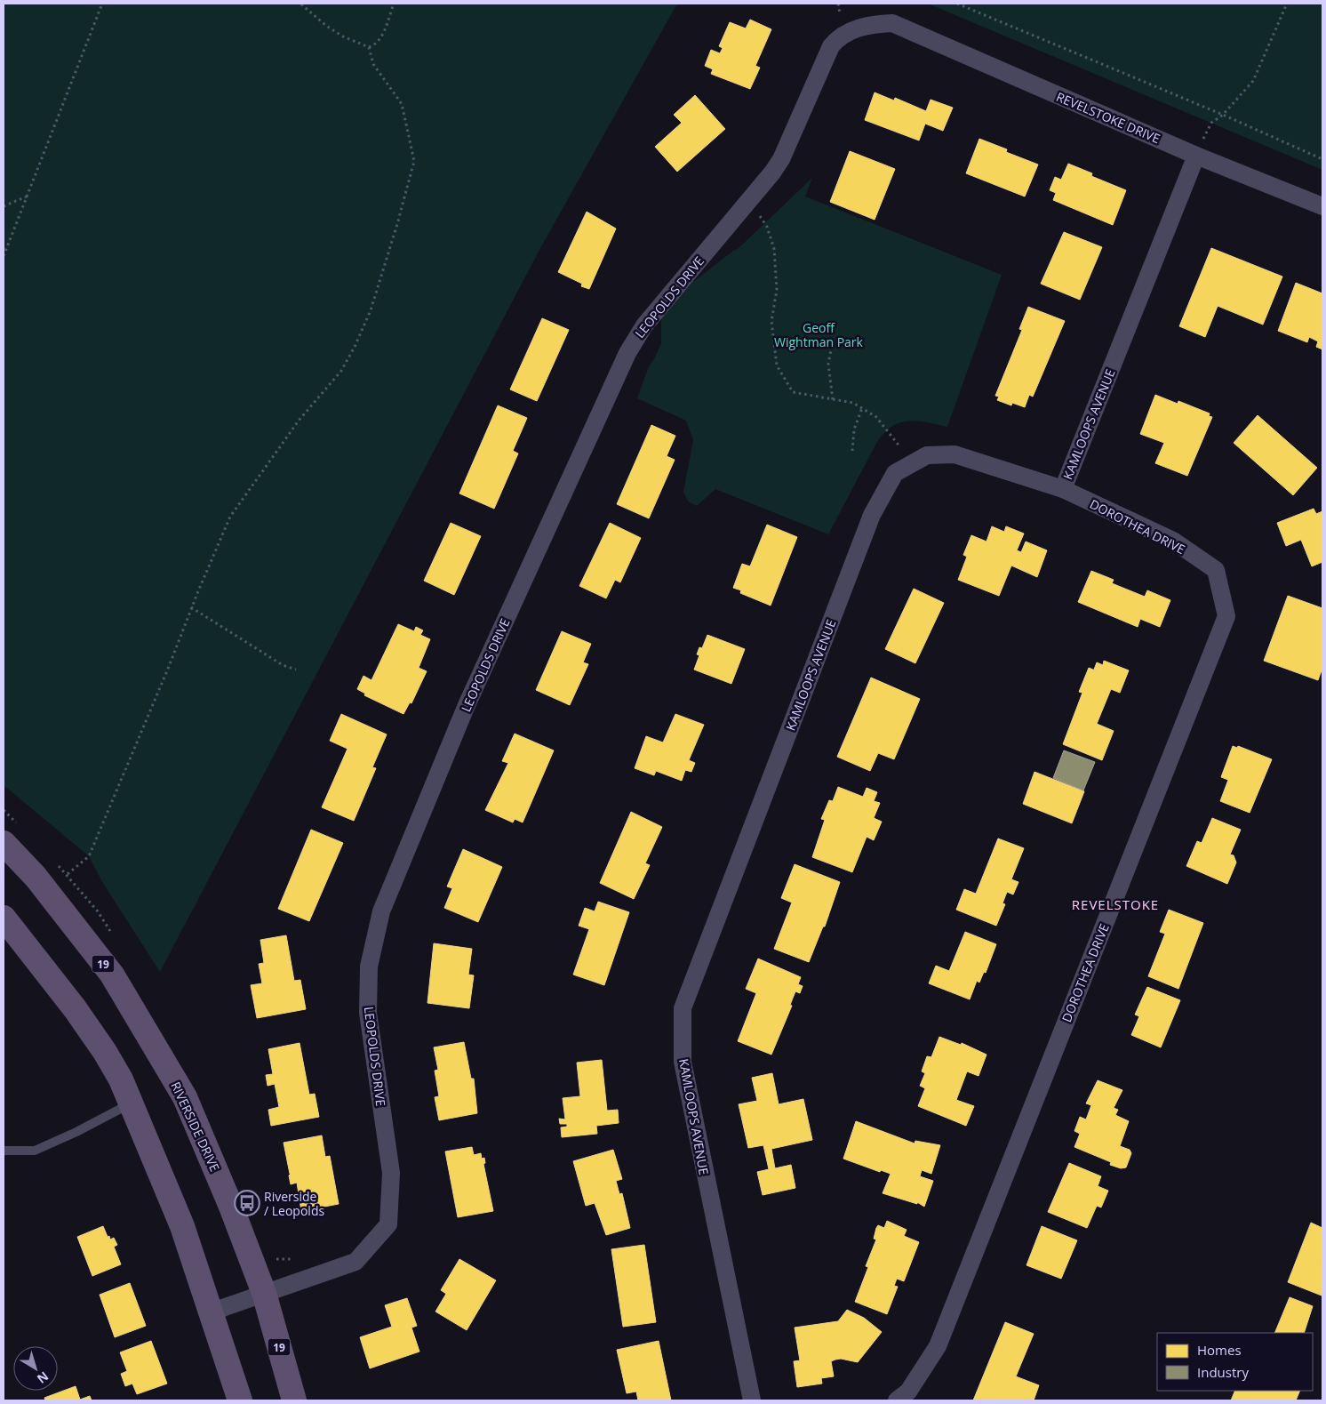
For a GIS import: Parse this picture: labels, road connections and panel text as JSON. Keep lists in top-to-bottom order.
{
  "streets": {
    "main road": ["19", "RIVERSIDE DRIVE"],
    "street": [
      "REVELSTOKE DRIVE",
      "LEOPOLDS DRIVE",
      "KAMLOOPS AVENUE",
      "DOROTHEA DRIVE"
    ]
  },
  "crossings": [
    ["REVELSTOKE DRIVE", "LEOPOLDS DRIVE"],
    ["REVELSTOKE DRIVE", "KAMLOOPS AVENUE"],
    ["LEOPOLDS DRIVE", "RIVERSIDE DRIVE"],
    ["KAMLOOPS AVENUE", "DOROTHEA DRIVE"]
  ],
  "districts": ["REVELSTOKE"],
  "parks": ["Geoff Wightman Park"],
  "places": {
    "bus stop": ["Riverside / Leopolds"]
  },
  "legend": ["Homes", "Industry"],
  "north": "bottom right"
}
